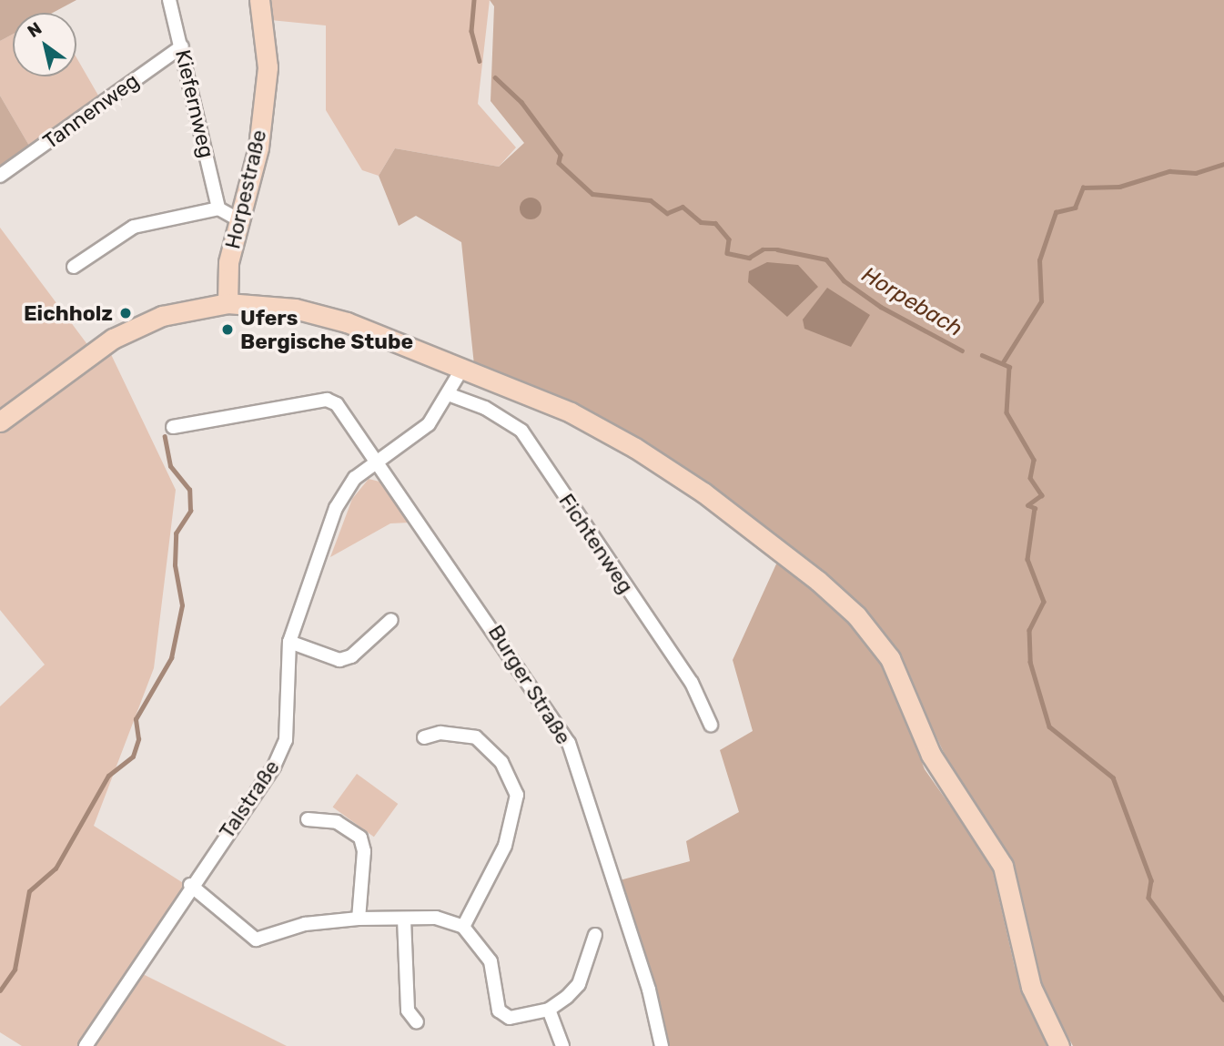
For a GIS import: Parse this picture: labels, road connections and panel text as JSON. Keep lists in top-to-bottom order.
{
  "streets": {
    "street": [
      "Kiefernweg",
      "Tannenweg",
      "Horpestraße",
      "Fichtenweg",
      "Burger Straße",
      "Talstraße"
    ]
  },
  "crossings": [
    ["Kiefernweg", "Tannenweg"],
    ["Fichtenweg", "Talstraße"],
    ["Burger Straße", "Talstraße"]
  ],
  "water": ["Horpebach"],
  "places": ["Eichholz", "Ufers Bergische Stube"],
  "north": "top left"
}
